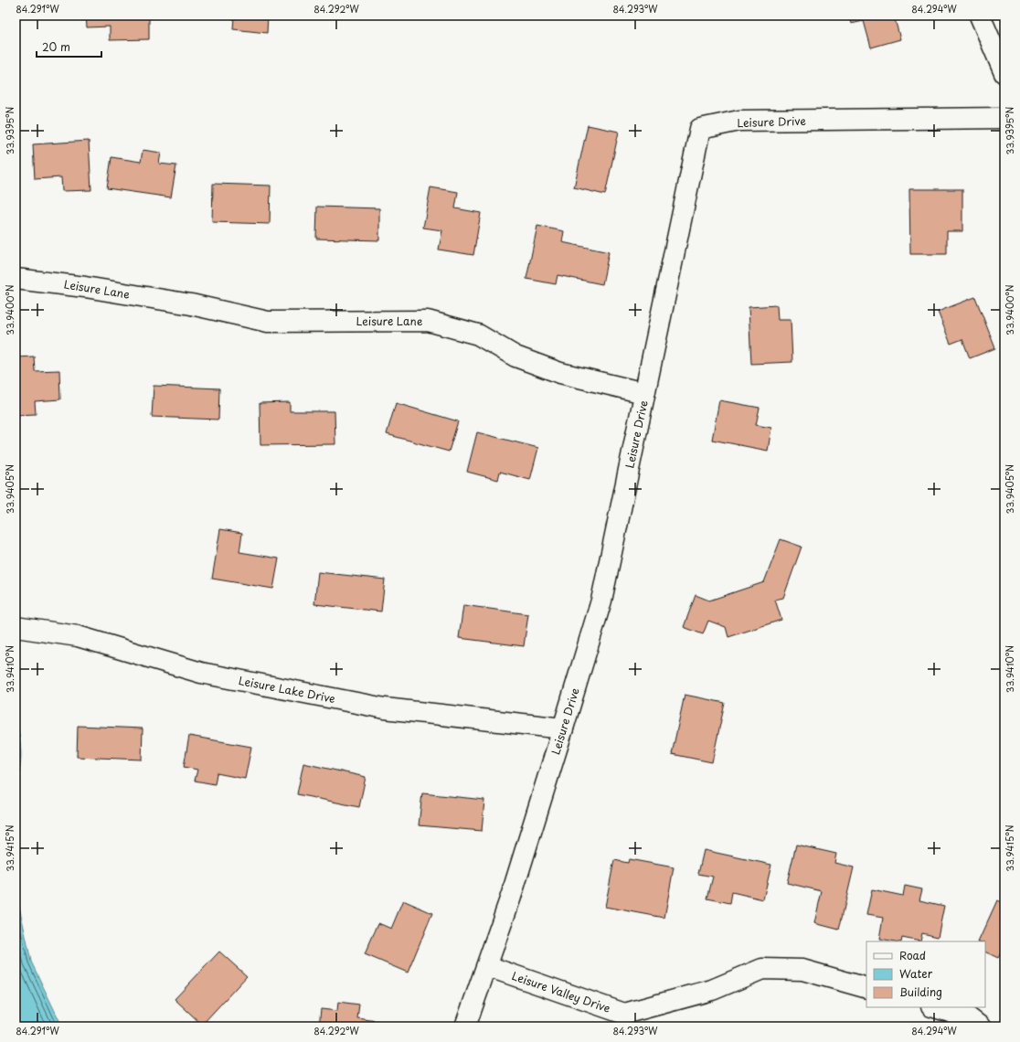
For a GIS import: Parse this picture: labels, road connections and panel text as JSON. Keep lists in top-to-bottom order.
{
  "streets": {
    "street": [
      "Leisure Drive",
      "Leisure Lane",
      "Leisure Lake Drive",
      "Leisure Valley Drive"
    ]
  },
  "crossings": [
    ["Leisure Drive", "Leisure Lane"],
    ["Leisure Drive", "Leisure Lake Drive"],
    ["Leisure Drive", "Leisure Valley Drive"]
  ],
  "legend": ["Road", "Water", "Building"],
  "scale_bar": "20 m",
  "coordinates": [
    "84.291°W",
    "84.292°W",
    "84.293°W",
    "84.294°W",
    "33.9395°N",
    "33.9400°N",
    "33.9405°N",
    "33.9410°N",
    "33.9415°N"
  ]
}
